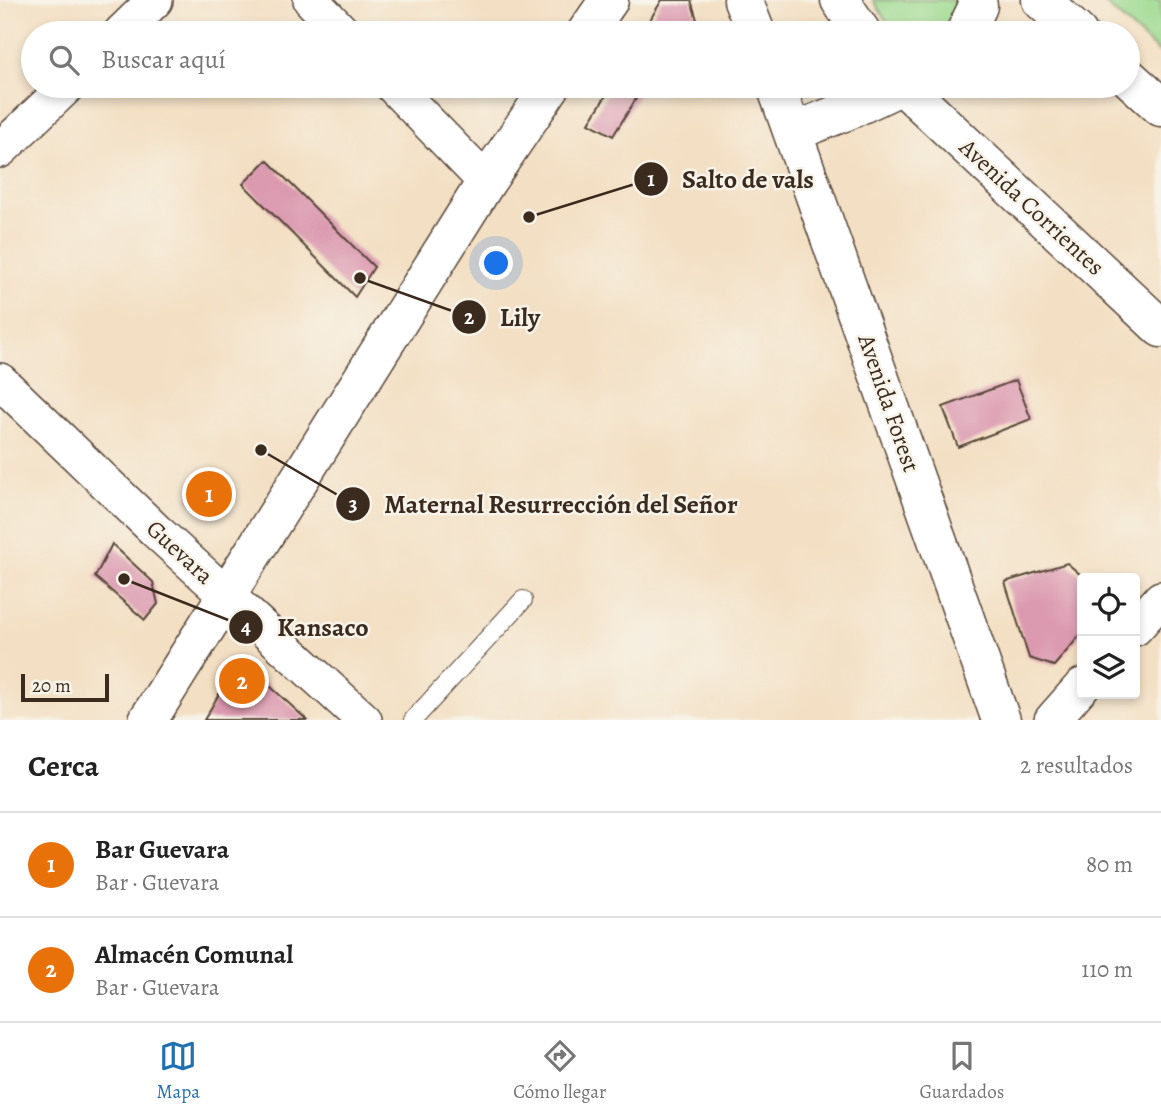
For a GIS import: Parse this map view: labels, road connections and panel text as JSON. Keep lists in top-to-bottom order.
{
  "streets": {
    "main road": ["Avenida Corrientes", "Avenida Forest"],
    "street": ["Guevara"]
  },
  "places": [
    "Salto de vals",
    "Lily",
    "Maternal Resurrección del Señor",
    "Kansaco"
  ],
  "scale_bar": "20 m",
  "page": {
    "search": "Buscar aquí",
    "pins": ["1", "2"],
    "scale": "20 m",
    "heading": ["Cerca", "2 resultados"],
    "list": [
      {
        "mark": "1",
        "name": "Bar Guevara",
        "note": "Bar · Guevara",
        "value": "80 m"
      },
      {
        "mark": "2",
        "name": "Almacén Comunal",
        "note": "Bar · Guevara",
        "value": "110 m"
      }
    ],
    "nav": ["Mapa", "Cómo llegar", "Guardados"]
  }
}
